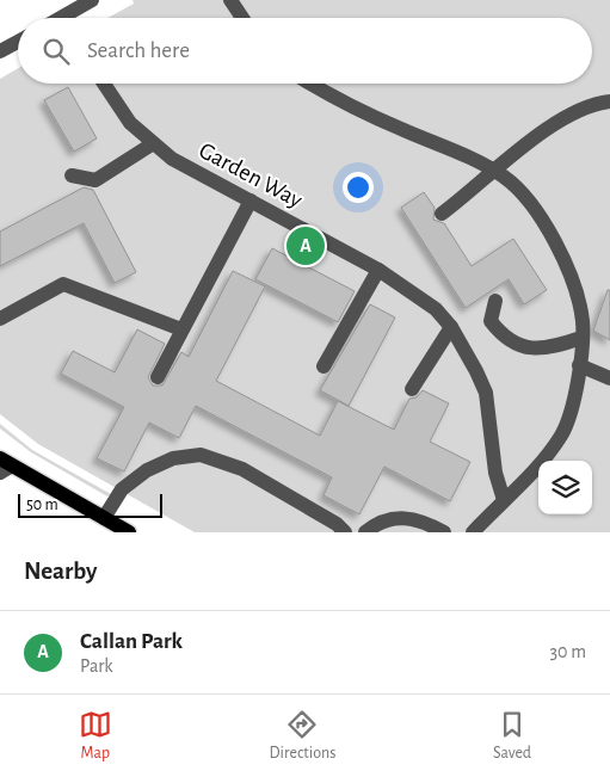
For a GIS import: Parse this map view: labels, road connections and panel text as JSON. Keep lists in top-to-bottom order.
{
  "streets": {
    "street": ["Garden Way"]
  },
  "scale_bar": "50 m",
  "page": {
    "search": "Search here",
    "pins": "A",
    "scale": "50 m",
    "heading": "Nearby",
    "list": [
      {
        "mark": "A",
        "name": "Callan Park",
        "note": "Park",
        "value": "30 m"
      }
    ],
    "nav": ["Map", "Directions", "Saved"]
  }
}
